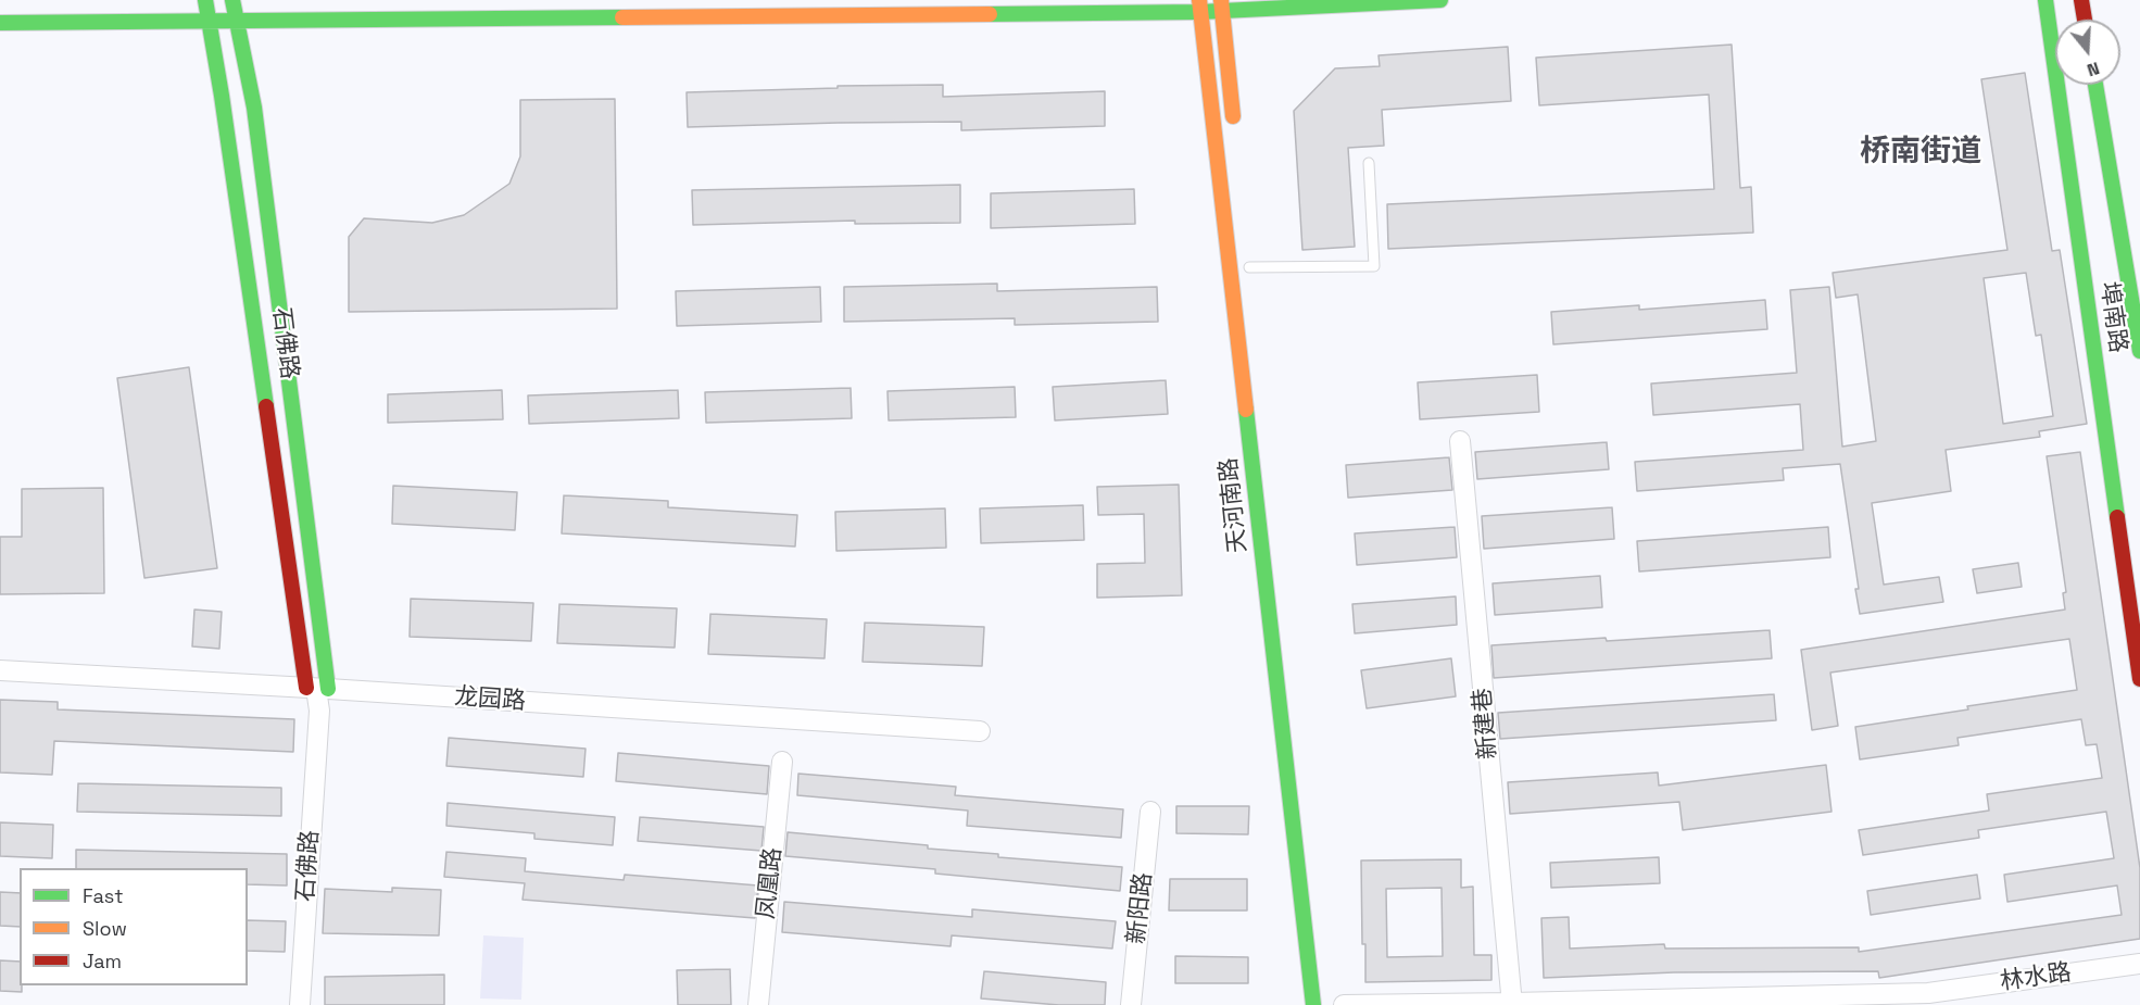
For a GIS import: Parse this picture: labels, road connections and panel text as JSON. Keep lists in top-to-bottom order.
{
  "streets": {
    "main road": ["埠南路", "石佛路", "天河南路"],
    "street": [
      "龙园路",
      "新建巷",
      "凤凰路",
      "新阳路",
      "林水路"
    ]
  },
  "crossings": [
    ["石佛路", "龙园路"],
    ["新建巷", "林水路"]
  ],
  "districts": ["桥南街道"],
  "legend": ["Fast", "Slow", "Jam"],
  "north": "bottom"
}
